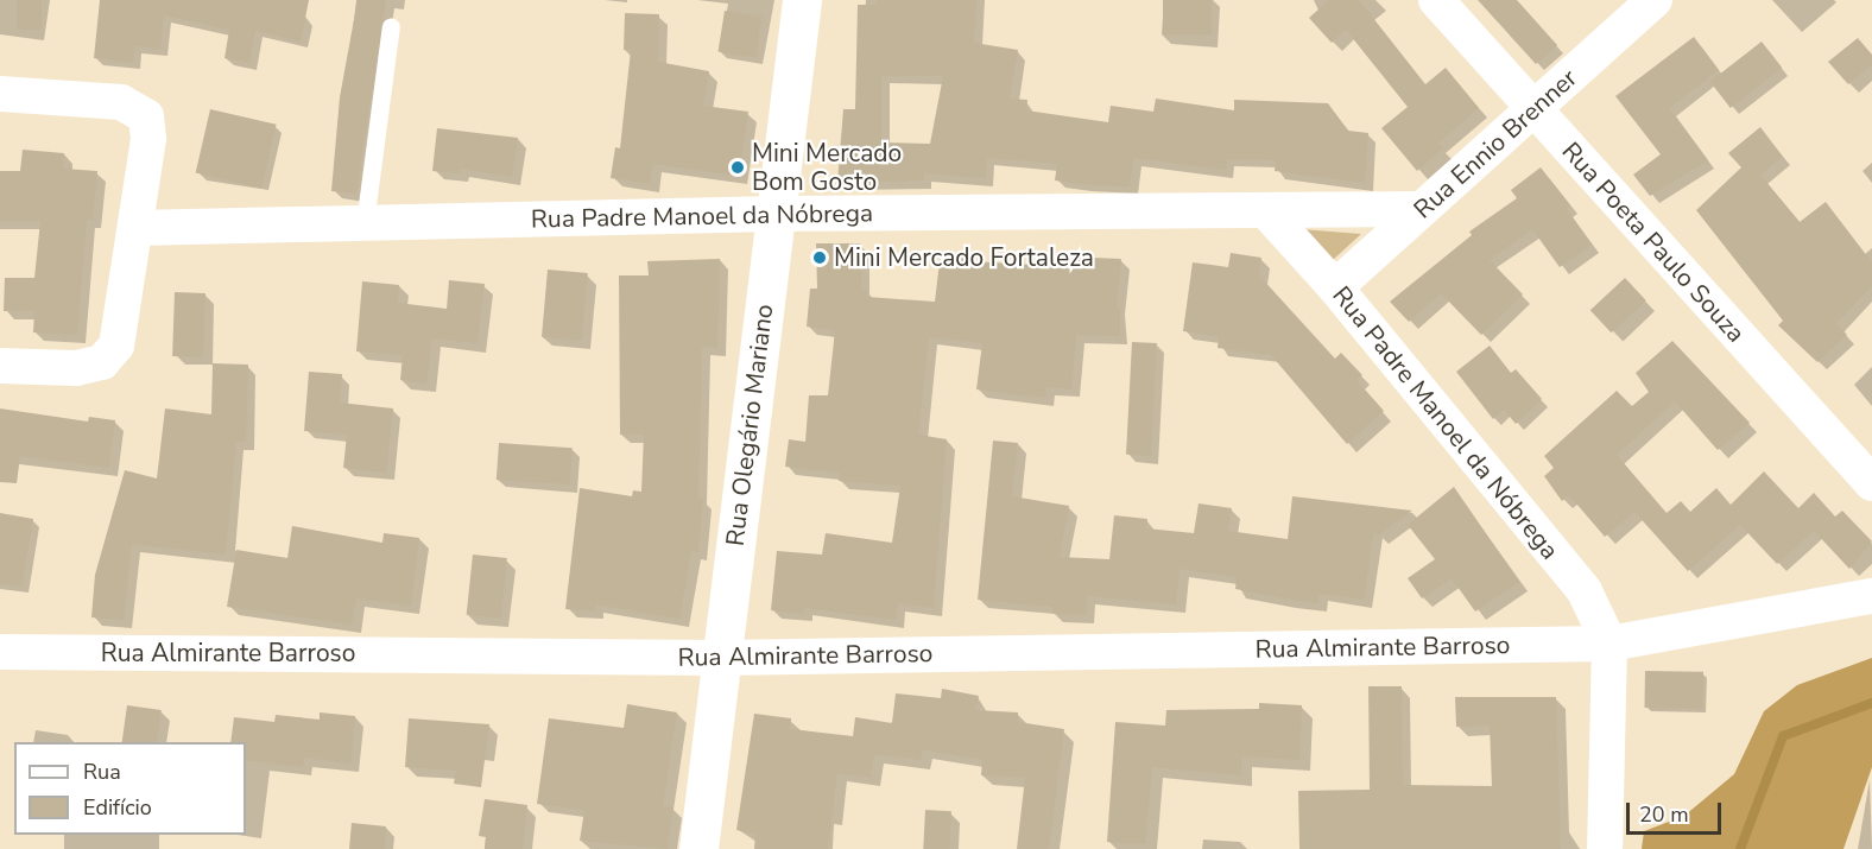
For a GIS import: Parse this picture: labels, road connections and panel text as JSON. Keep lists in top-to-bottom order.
{
  "streets": {
    "street": [
      "Rua Ennio Brenner",
      "Rua Padre Manoel da Nóbrega",
      "Rua Poeta Paulo Souza",
      "Rua Olegário Mariano",
      "Rua Almirante Barroso"
    ]
  },
  "crossings": [
    ["Rua Ennio Brenner", "Rua Padre Manoel da Nóbrega"],
    ["Rua Ennio Brenner", "Rua Poeta Paulo Souza"],
    ["Rua Padre Manoel da Nóbrega", "Rua Olegário Mariano"],
    ["Rua Padre Manoel da Nóbrega", "Rua Almirante Barroso"],
    ["Rua Olegário Mariano", "Rua Almirante Barroso"]
  ],
  "places": ["Mini Mercado Bom Gosto", "Mini Mercado Fortaleza"],
  "legend": ["Rua", "Edifício"],
  "scale_bar": "20 m"
}
